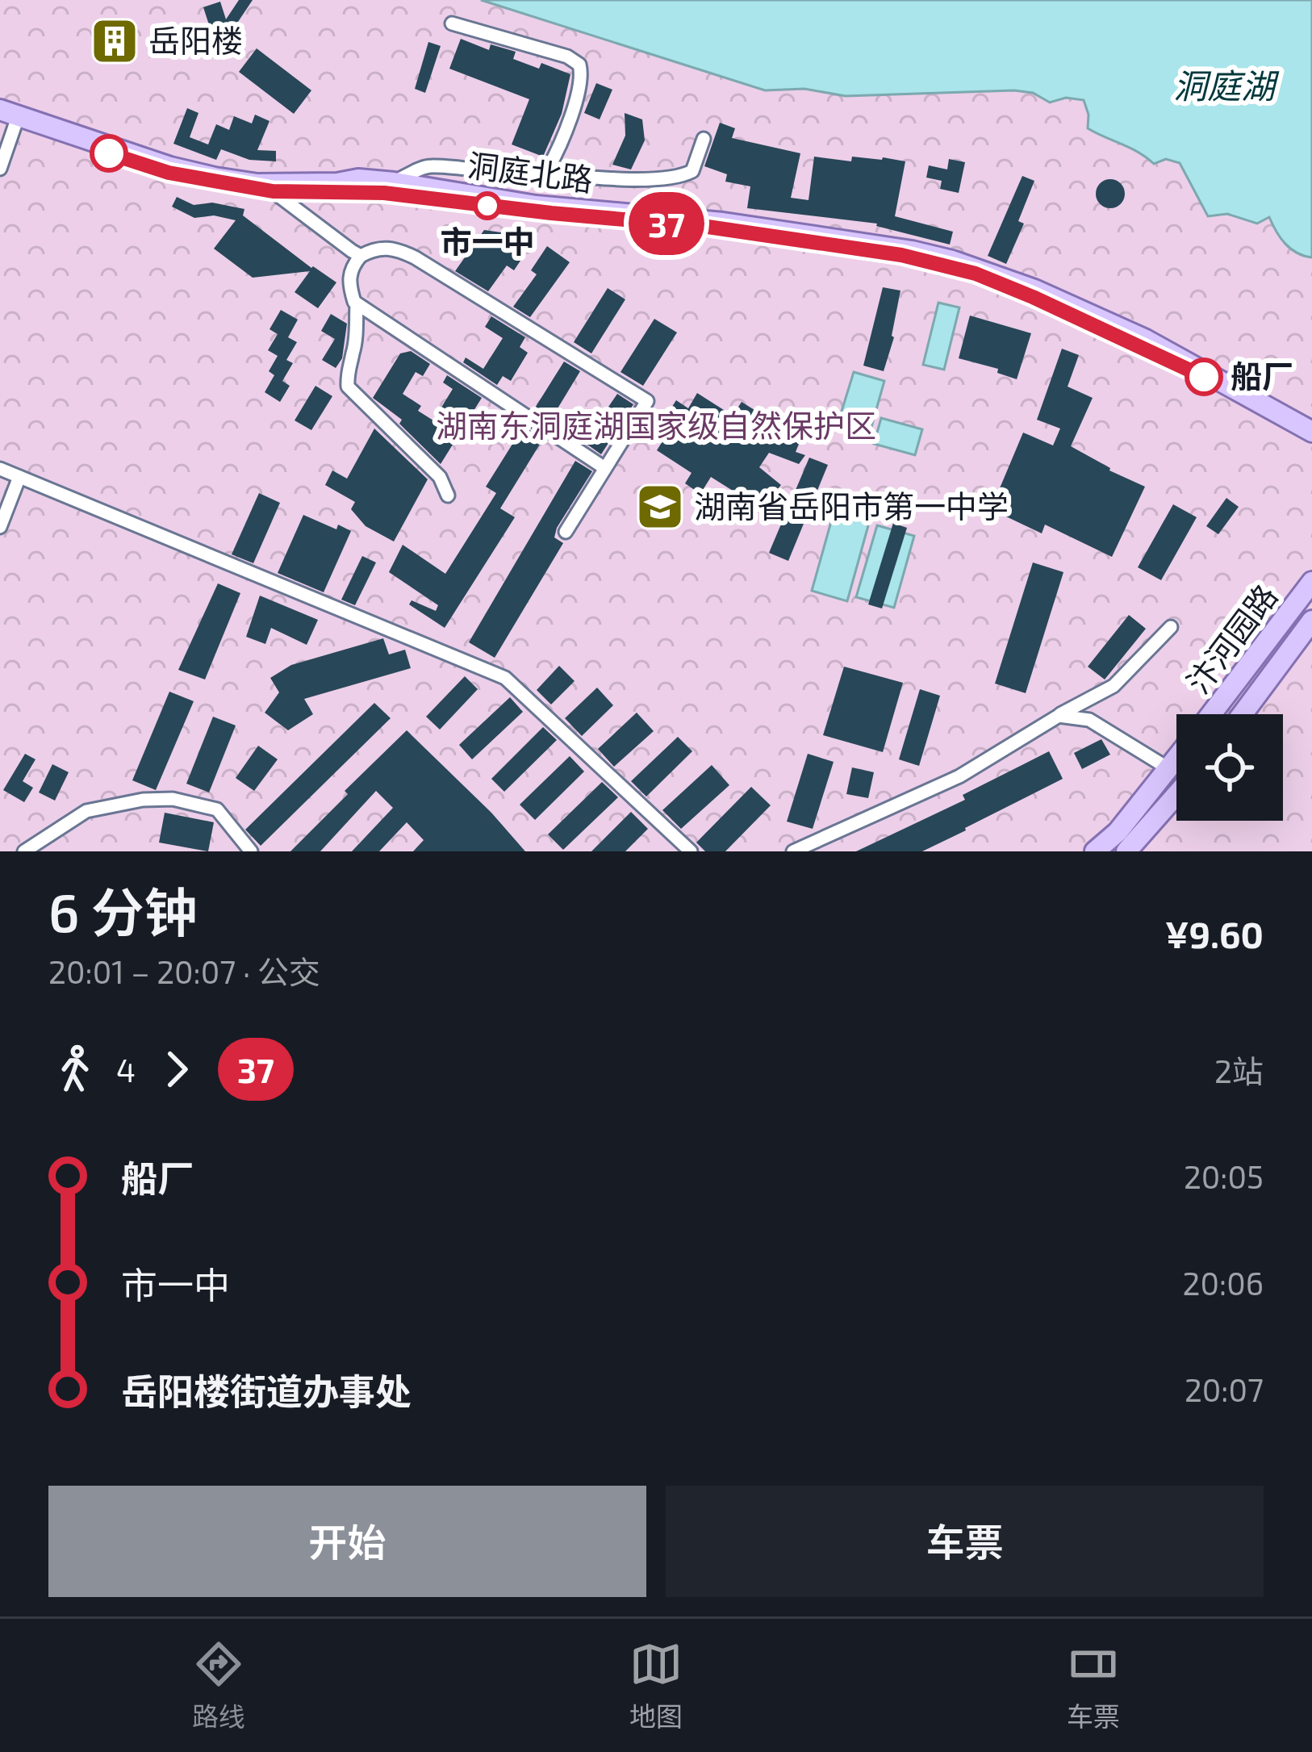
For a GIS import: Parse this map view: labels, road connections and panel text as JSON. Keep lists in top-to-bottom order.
{
  "streets": {
    "main road": ["洞庭北路", "汴河园路"]
  },
  "water": ["洞庭湖"],
  "parks": ["湖南东洞庭湖国家级自然保护区"],
  "places": {
    "building": ["岳阳楼"],
    "other": ["市一中", "船厂"],
    "school or university": ["湖南省岳阳市第一中学"]
  },
  "lines": ["bus line 37"],
  "page": {
    "on_map": "37",
    "heading": ["6 分钟", "20:01 – 20:07 · 公交", "¥9.60"],
    "legs": ["4", "37", "2站"],
    "list": [
      {
        "name": "船厂",
        "value": "20:05"
      },
      {
        "name": "市一中",
        "value": "20:06"
      },
      {
        "name": "岳阳楼街道办事处",
        "value": "20:07"
      }
    ],
    "buttons": ["开始", "车票"],
    "tabs": ["路线", "地图", "车票"]
  }
}
